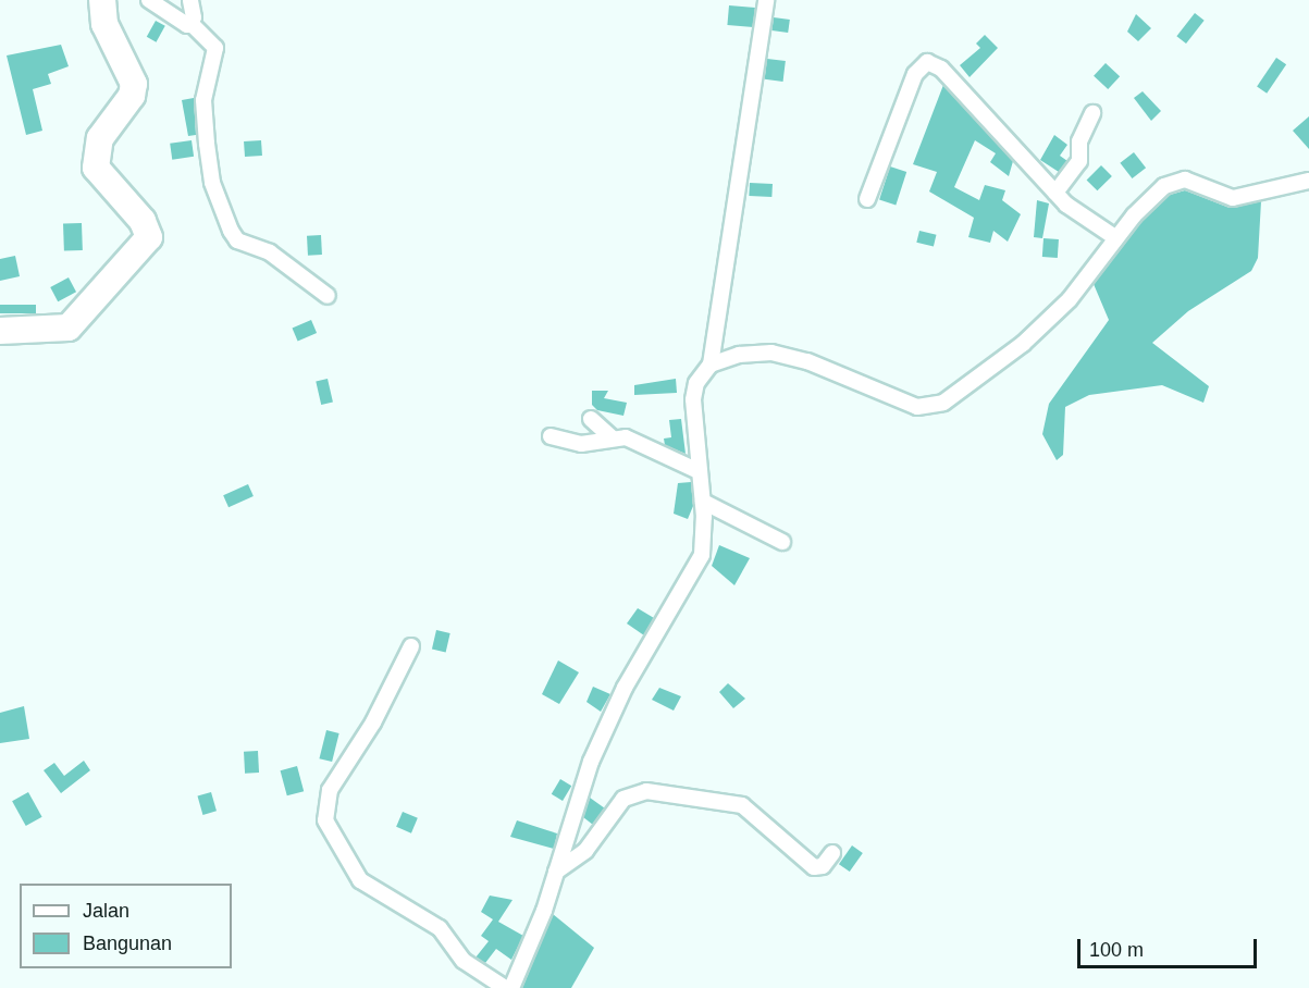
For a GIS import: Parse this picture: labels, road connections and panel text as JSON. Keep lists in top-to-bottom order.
{
  "legend": ["Jalan", "Bangunan"],
  "scale_bar": "100 m"
}
